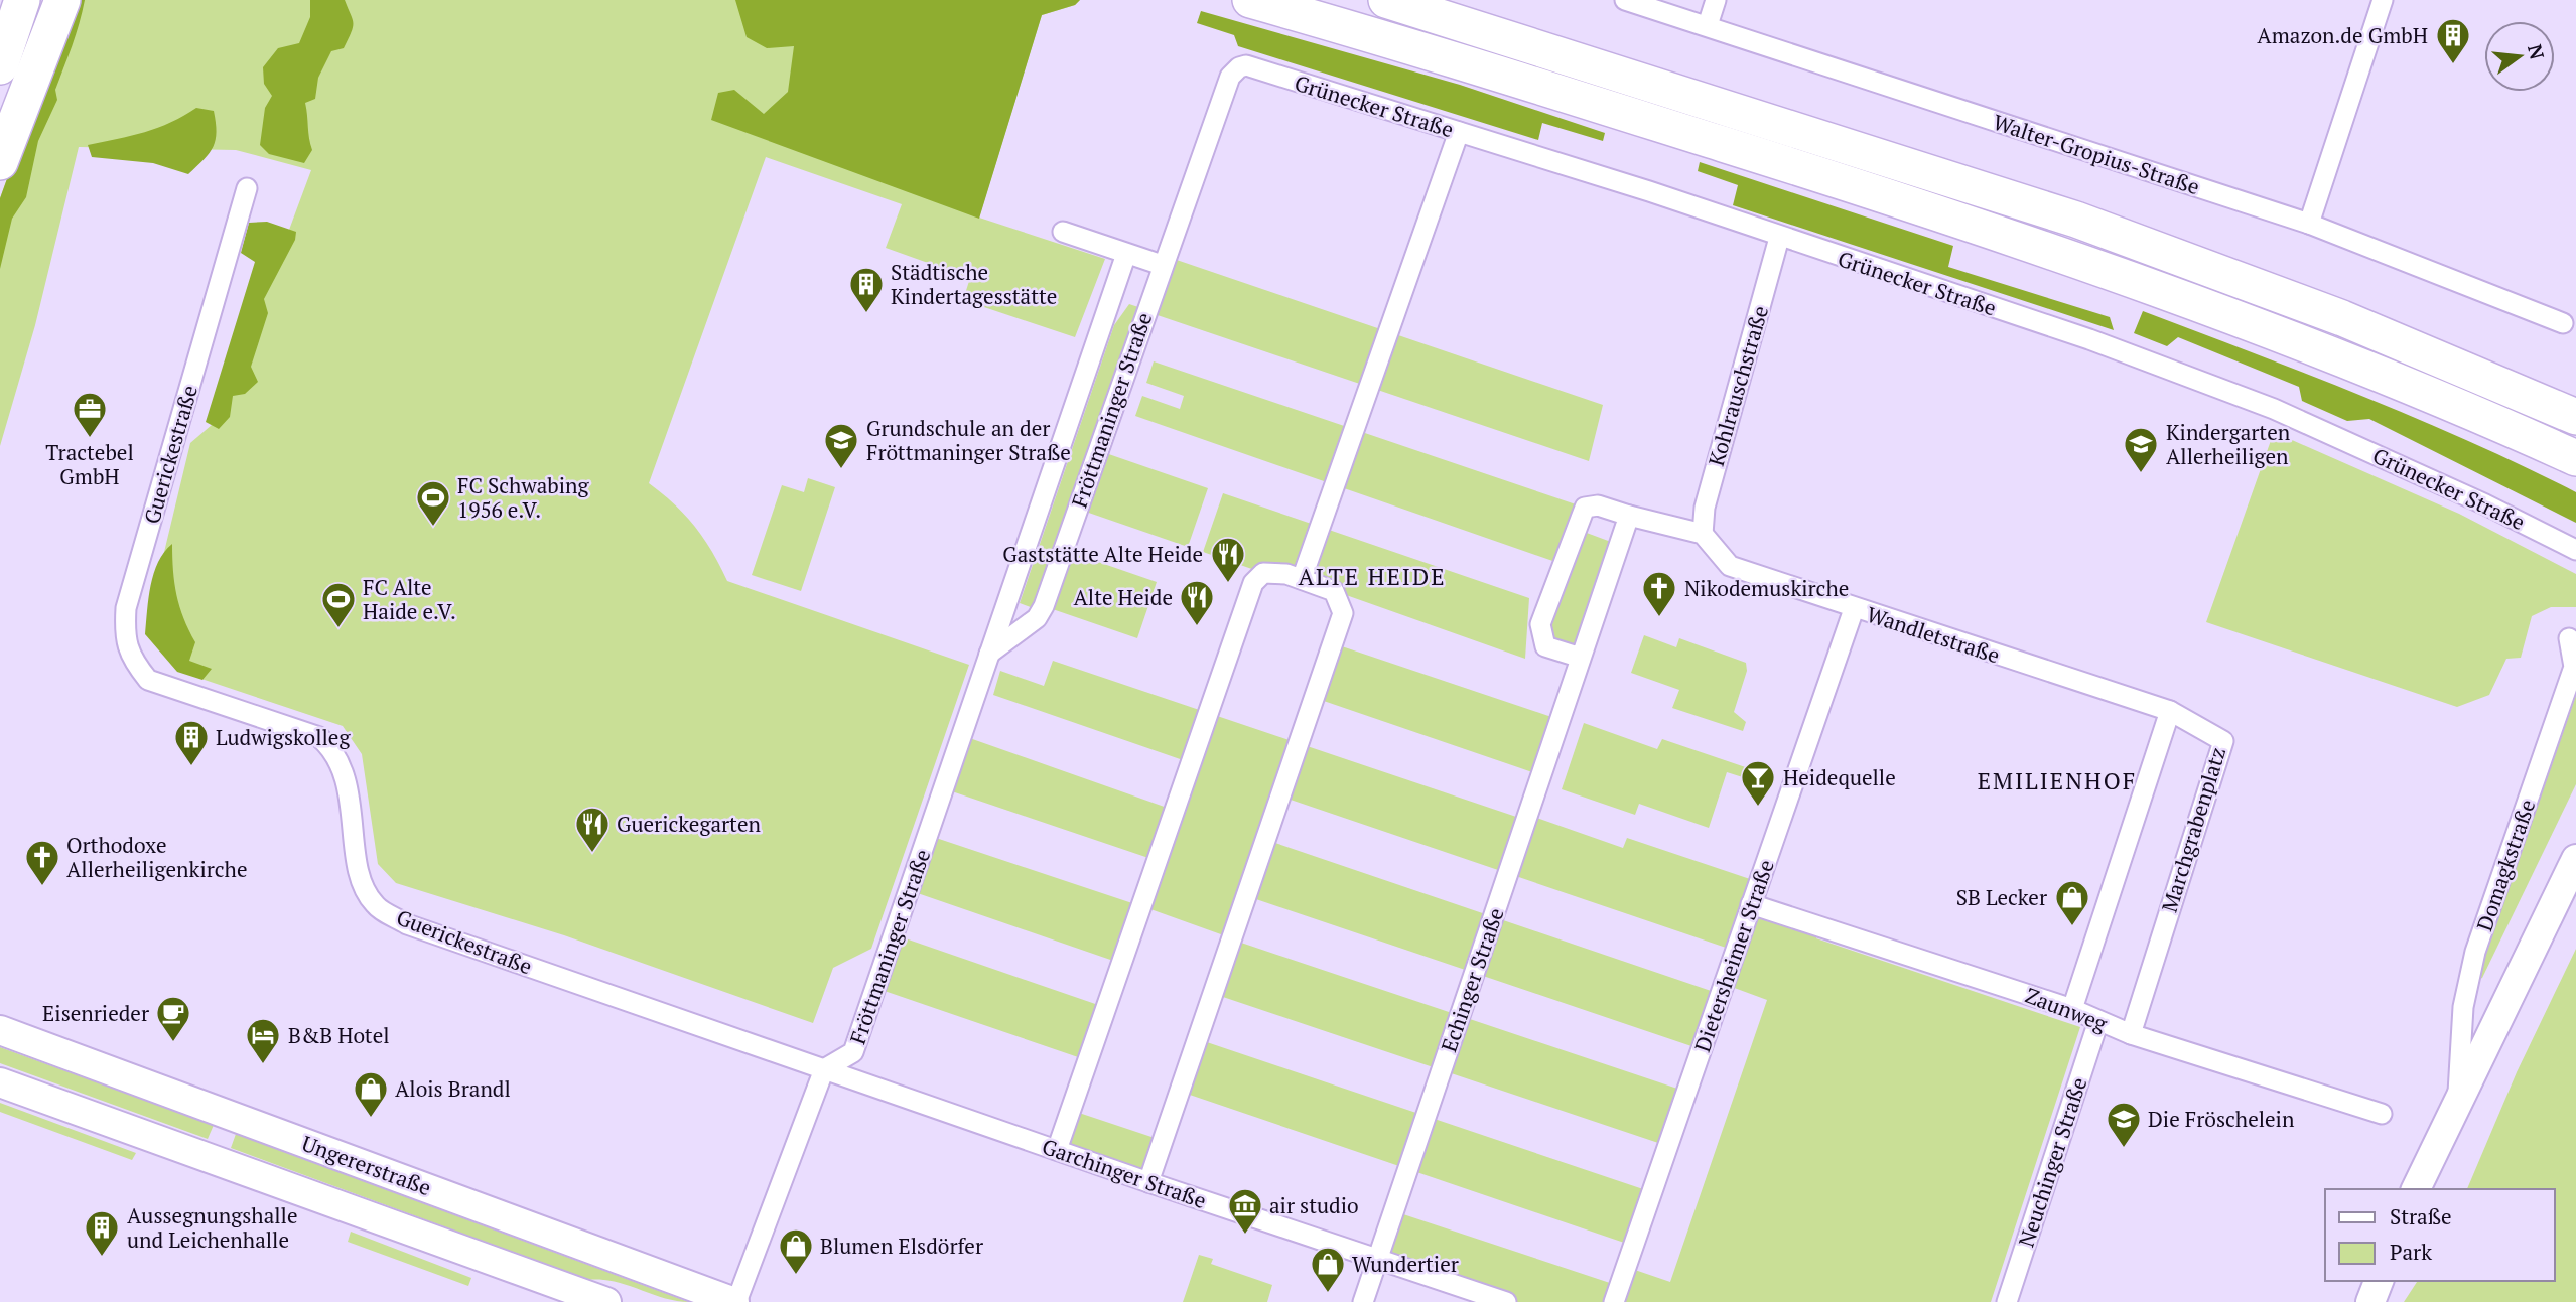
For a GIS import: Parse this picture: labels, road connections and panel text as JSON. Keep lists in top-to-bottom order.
{
  "streets": {
    "main road": ["Domagkstraße", "Ungererstraße"],
    "street": [
      "Grünecker Straße",
      "Walter-Gropius-Straße",
      "Kohlrauschstraße",
      "Fröttmaninger Straße",
      "Guerickestraße",
      "Wandletstraße",
      "Marchgrabenplatz",
      "Dietersheimer Straße",
      "Echinger Straße",
      "Zaunweg",
      "Neuchinger Straße",
      "Garchinger Straße"
    ]
  },
  "crossings": [
    ["Grünecker Straße", "Kohlrauschstraße"],
    ["Grünecker Straße", "Fröttmaninger Straße"],
    ["Kohlrauschstraße", "Wandletstraße"],
    ["Fröttmaninger Straße", "Guerickestraße"],
    ["Fröttmaninger Straße", "Garchinger Straße"],
    ["Guerickestraße", "Garchinger Straße"],
    ["Wandletstraße", "Marchgrabenplatz"],
    ["Wandletstraße", "Dietersheimer Straße"],
    ["Marchgrabenplatz", "Zaunweg"],
    ["Dietersheimer Straße", "Zaunweg"],
    ["Echinger Straße", "Garchinger Straße"],
    ["Zaunweg", "Neuchinger Straße"]
  ],
  "districts": ["ALTE HEIDE", "EMILIENHOF"],
  "places": {
    "building": [
      "Amazon.de GmbH",
      "Städtische Kindertagesstätte",
      "Ludwigskolleg",
      "Aussegnungshalle und Leichenhalle"
    ],
    "office": ["Tractebel GmbH"],
    "school or university": ["Grundschule an der Fröttmaninger Straße", "Kindergarten Allerheiligen", "Die Fröschelein"],
    "sports": ["FC Schwabing 1956 e.V.", "FC Alte Haide e.V."],
    "restaurant": ["Gaststätte Alte Heide", "Alte Heide", "Guerickegarten"],
    "church": ["Nikodemuskirche", "Orthodoxe Allerheiligenkirche"],
    "bar": ["Heidequelle"],
    "shop": [
      "SB Lecker",
      "Alois Brandl",
      "Blumen Elsdörfer",
      "Wundertier"
    ],
    "cafe": ["Eisenrieder"],
    "hotel": ["B&B Hotel"],
    "museum": ["air studio"]
  },
  "legend": ["Straße", "Park"],
  "north": "right"
}
